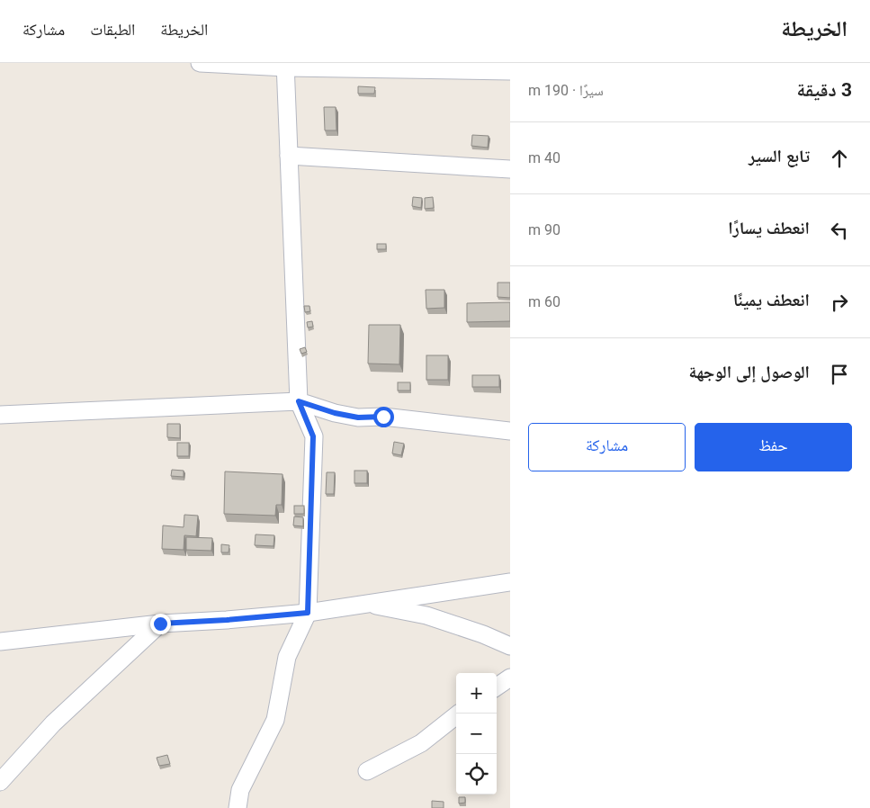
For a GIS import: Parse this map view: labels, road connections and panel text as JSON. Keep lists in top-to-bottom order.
{
  "page": {
    "header": "الخريطة",
    "nav": ["الخريطة", "الطبقات", "مشاركة"],
    "heading": ["3 دقيقة", "سيرًا · 190 m"],
    "list": [
      ["تابع السير", "40 m"],
      ["انعطف يسارًا", "90 m"],
      ["انعطف يمينًا", "60 m"],
      "الوصول إلى الوجهة"
    ],
    "buttons": ["حفظ", "مشاركة"],
    "map_buttons": ["+", "−"]
  }
}
